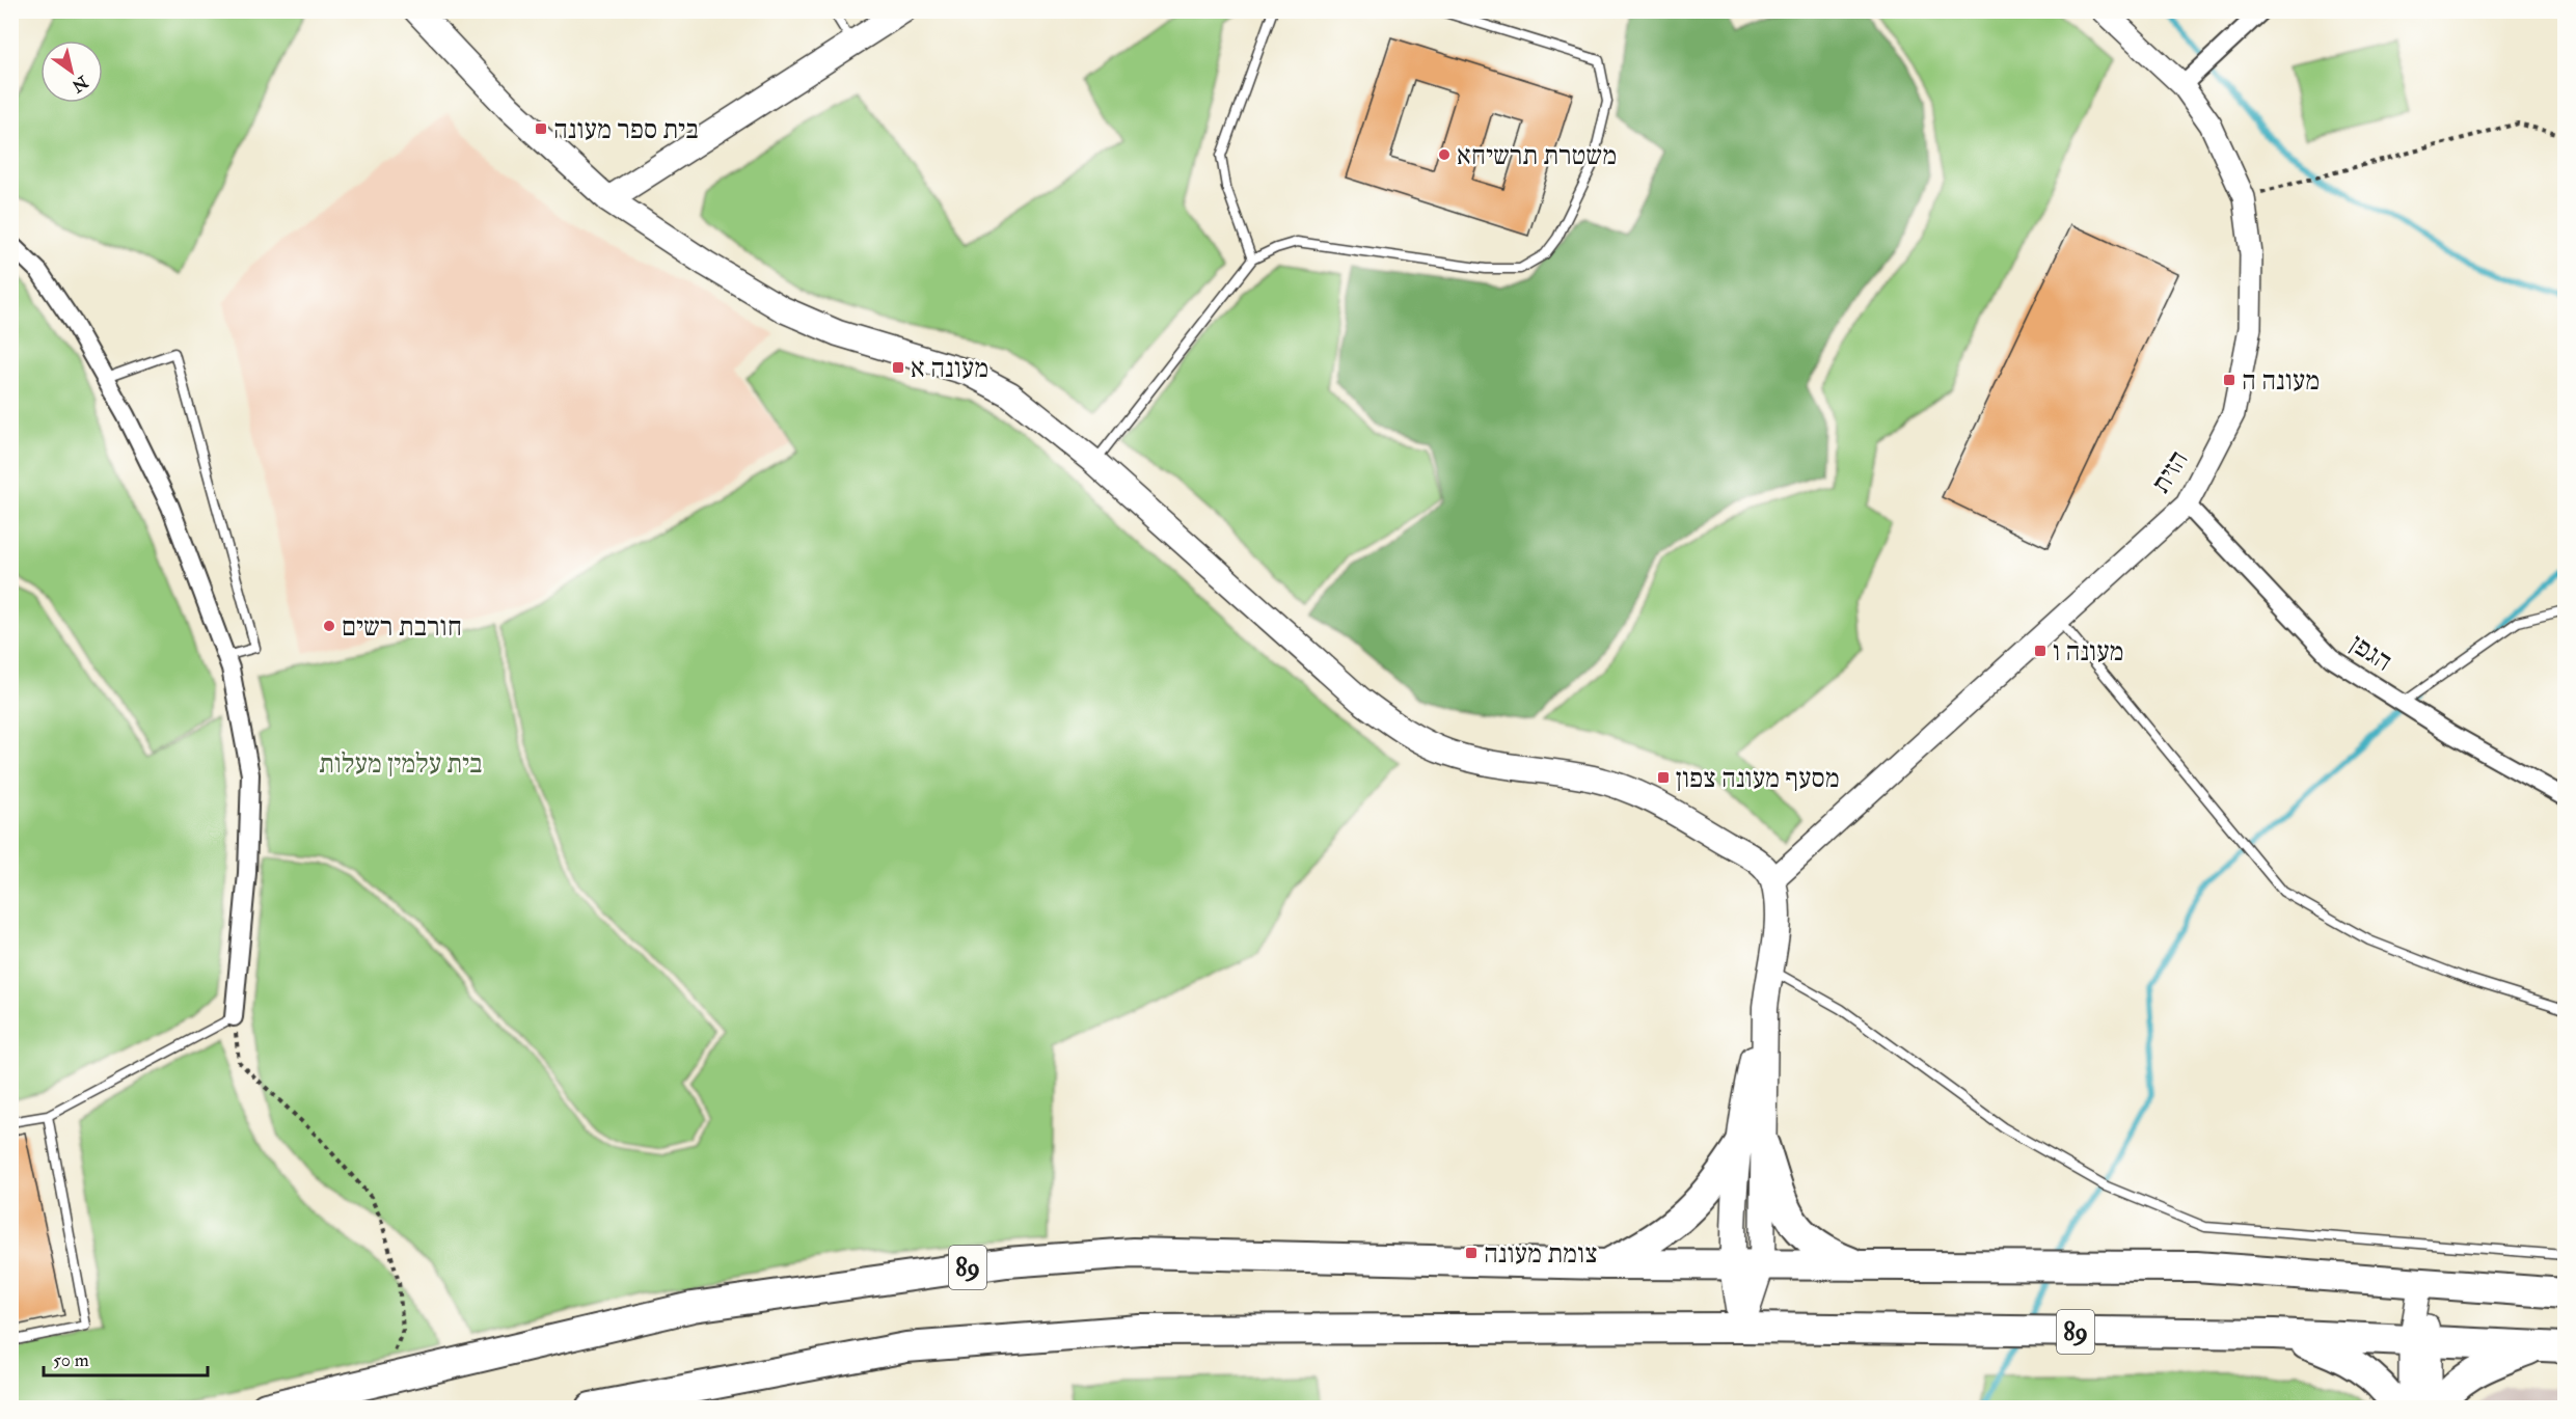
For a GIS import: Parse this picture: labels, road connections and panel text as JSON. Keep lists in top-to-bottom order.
{
  "streets": {
    "highway": ["89"],
    "street": ["הזית", "הגפן"]
  },
  "crossings": [
    ["הזית", "הגפן"]
  ],
  "parks": ["בית עלמין מעלות"],
  "places": {
    "transit": [
      "בית ספר מעונה",
      "מעונה א",
      "מעונה ה",
      "מעונה ו",
      "מסעף מעונה צפון",
      "צומת מעונה"
    ],
    "other": ["משטרת תרשיחא", "חורבת רשים"]
  },
  "scale_bar": "50 m",
  "north": "bottom right"
}
